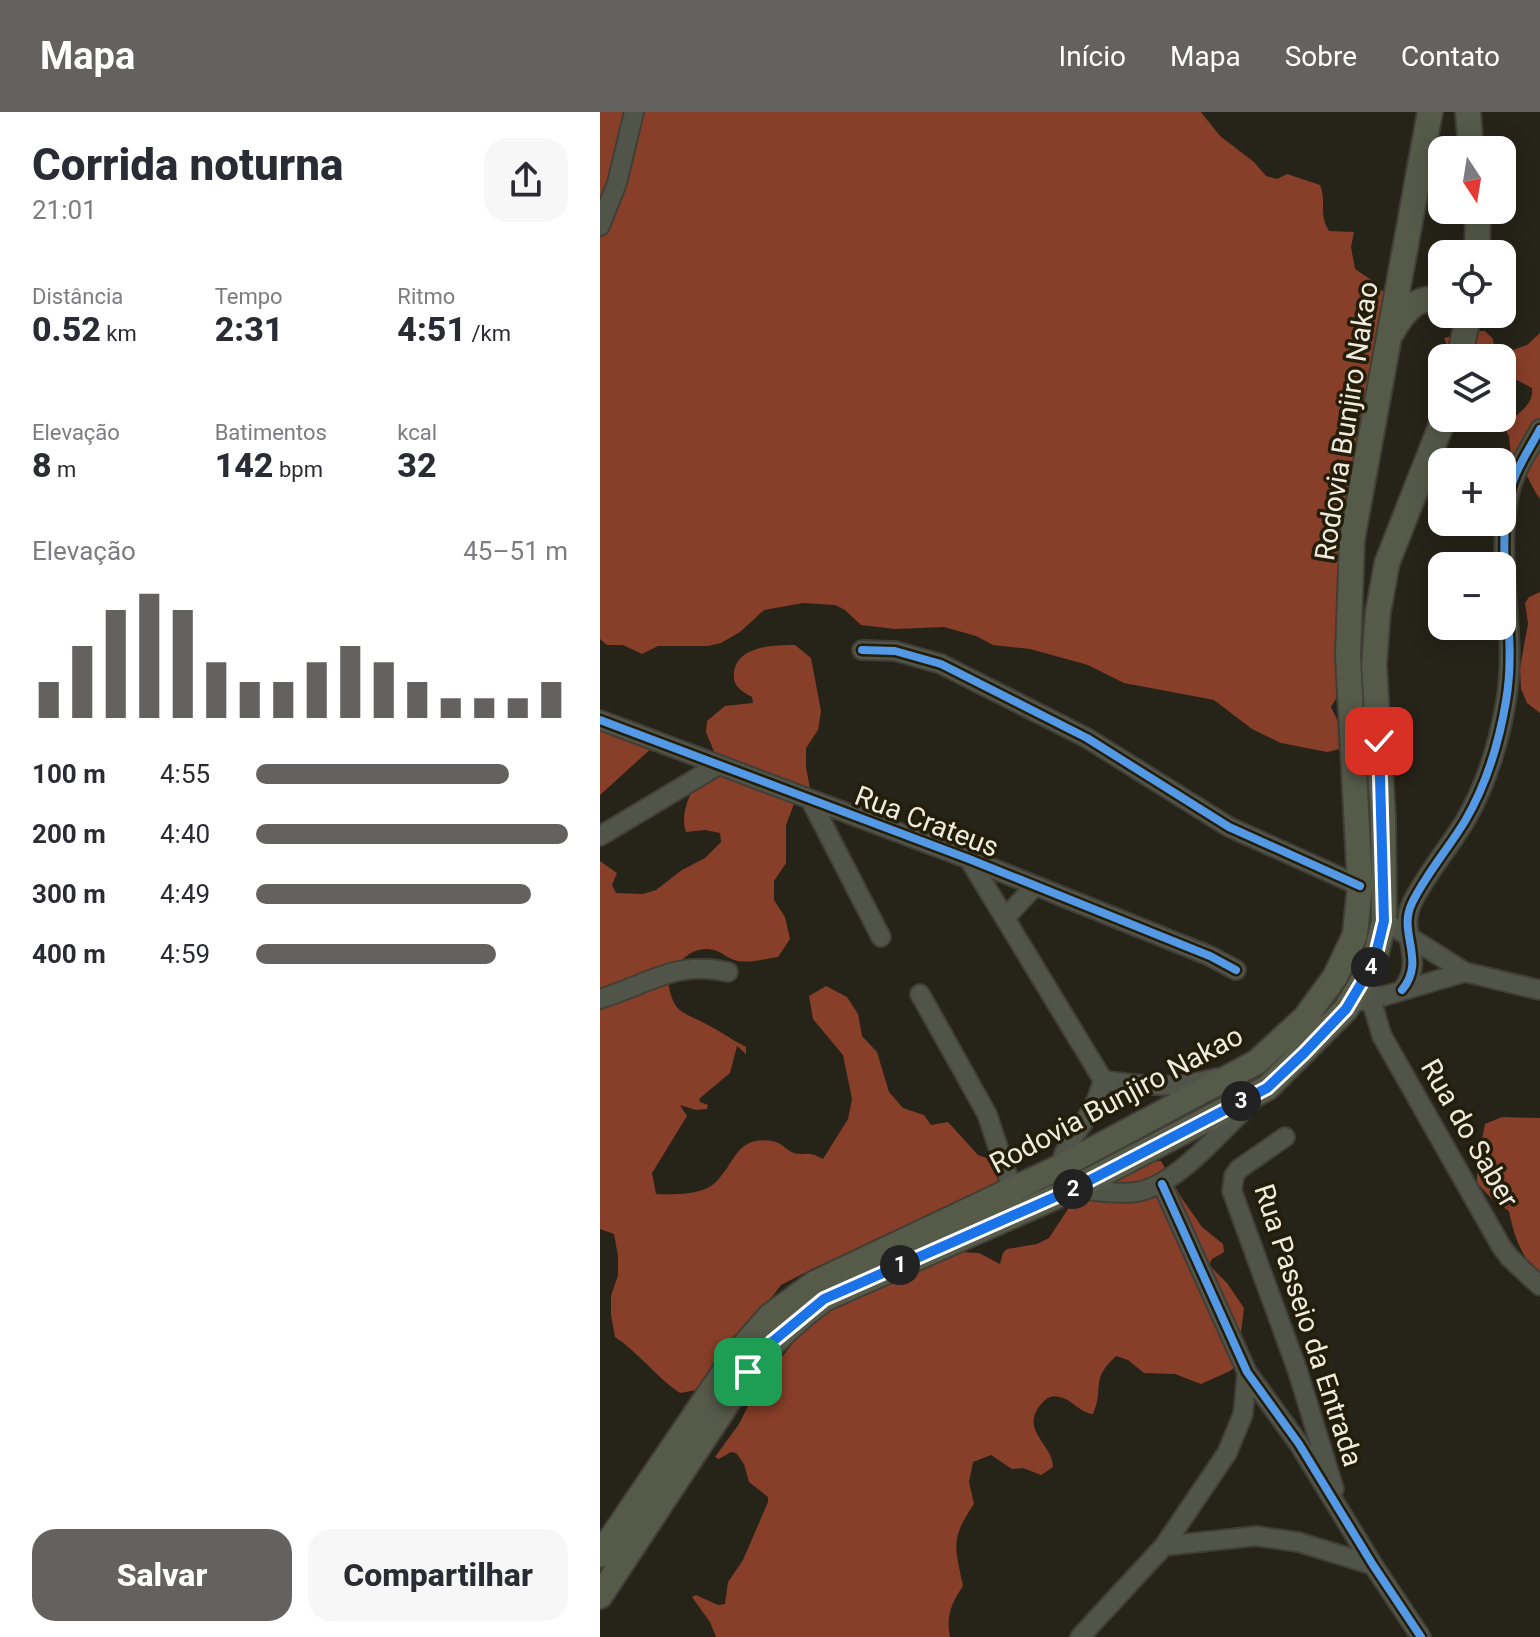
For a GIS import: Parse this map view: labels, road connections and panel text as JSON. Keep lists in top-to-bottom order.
{
  "streets": {
    "main road": ["Rodovia Bunjiro Nakao"],
    "street": ["Rua Crateus", "Rua do Saber", "Rua Passeio da Entrada"]
  },
  "north": "bottom",
  "page": {
    "header": "Mapa",
    "nav": [
      "Início",
      "Mapa",
      "Sobre",
      "Contato"
    ],
    "heading": ["Corrida noturna", "21:01"],
    "map_buttons": ["+", "−"],
    "stats": [
      ["Distância", "0.52 km"],
      ["Tempo", "2:31"],
      ["Ritmo", "4:51 /km"],
      ["Elevação", "8 m"],
      ["Batimentos", "142 bpm"],
      ["kcal", "32"]
    ],
    "chart": ["Elevação", "45–51 m"],
    "list": [
      {
        "name": "100 m",
        "note": "4:55"
      },
      {
        "name": "200 m",
        "note": "4:40"
      },
      {
        "name": "300 m",
        "note": "4:49"
      },
      {
        "name": "400 m",
        "note": "4:59"
      }
    ],
    "pins": [
      "4",
      "3",
      "2",
      "1"
    ],
    "buttons": ["Salvar", "Compartilhar"]
  }
}
